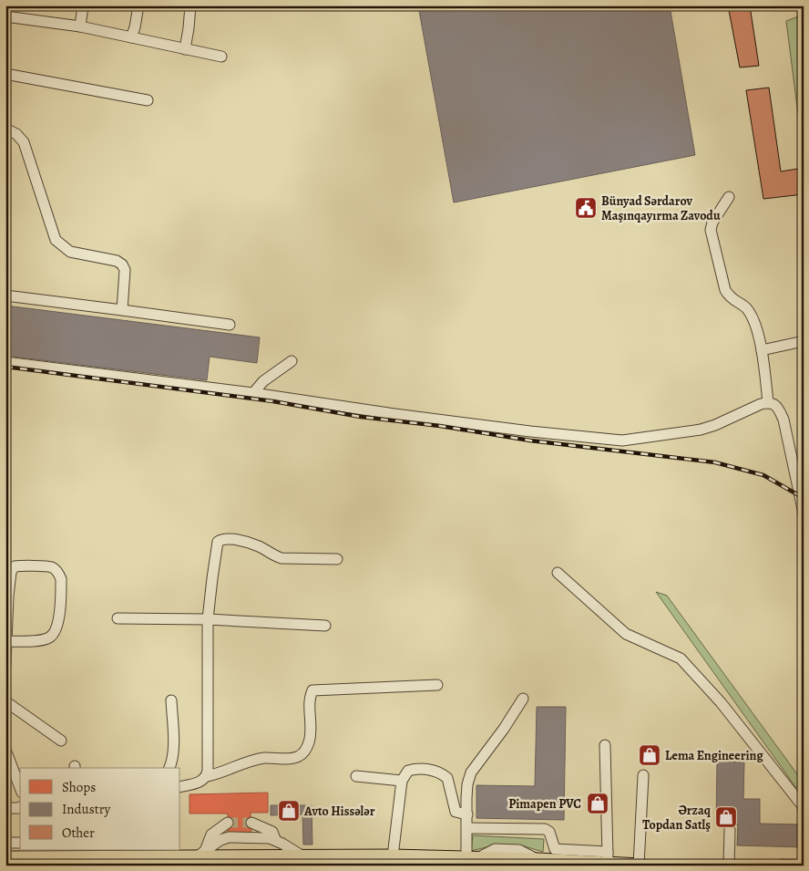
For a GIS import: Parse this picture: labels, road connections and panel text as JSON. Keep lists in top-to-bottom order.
{
  "places": {
    "public building": ["Bünyad Sərdarov Maşınqayırma Zavodu"],
    "shop": [
      "Lema Engineering",
      "Pimapen PVC",
      "Avto Hissələr",
      "Ərzaq Topdan Satlş"
    ]
  },
  "legend": ["Shops", "Industry", "Other"]
}
